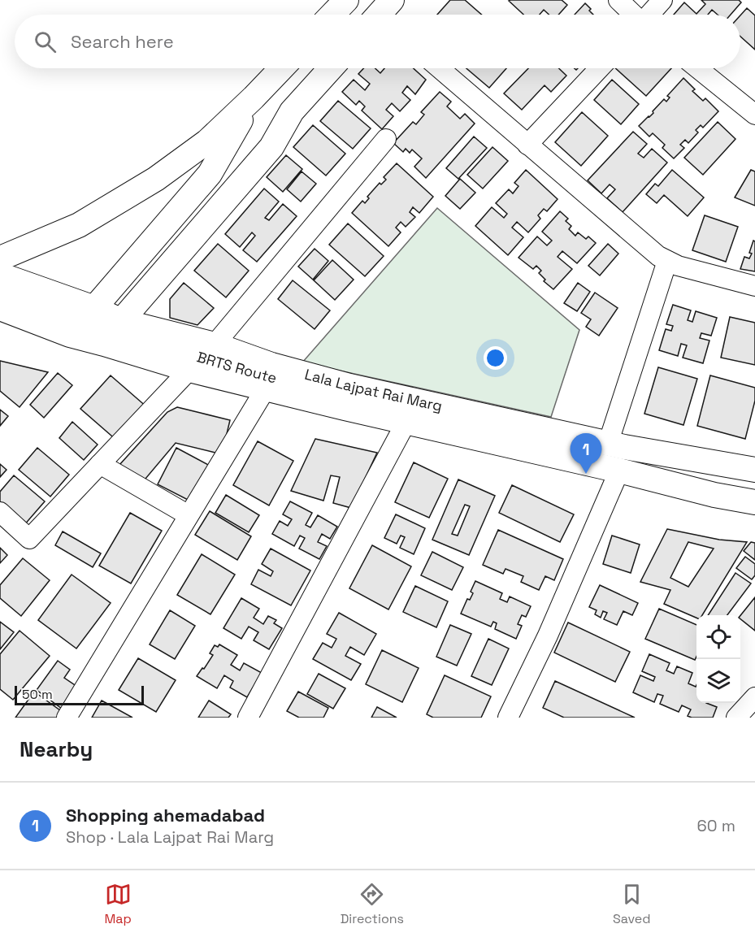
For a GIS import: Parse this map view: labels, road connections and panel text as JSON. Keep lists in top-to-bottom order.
{
  "streets": {
    "main road": ["Lala Lajpat Rai Marg"],
    "street": ["BRTS Route"]
  },
  "crossings": [
    ["BRTS Route", "Lala Lajpat Rai Marg"]
  ],
  "scale_bar": "50 m",
  "page": {
    "search": "Search here",
    "pins": "1",
    "scale": "50 m",
    "heading": "Nearby",
    "list": [
      {
        "mark": "1",
        "name": "Shopping ahemadabad",
        "note": "Shop · Lala Lajpat Rai Marg",
        "value": "60 m"
      }
    ],
    "nav": ["Map", "Directions", "Saved"]
  }
}
